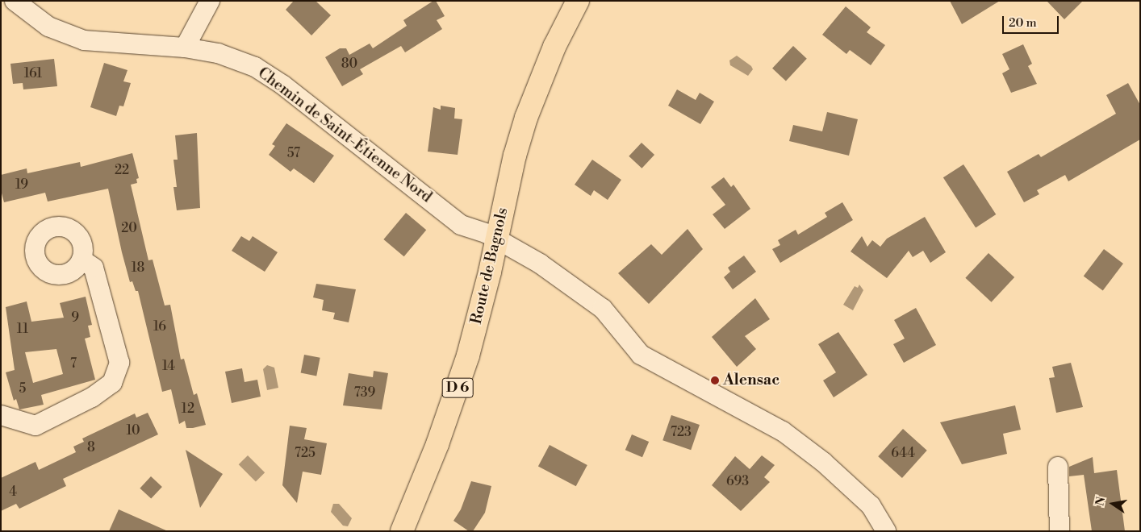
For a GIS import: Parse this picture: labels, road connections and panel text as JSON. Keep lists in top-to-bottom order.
{
  "streets": {
    "main road": ["Route de Bagnols", "D 6"],
    "street": ["Chemin de Saint-Étienne Nord"]
  },
  "crossings": [
    ["Chemin de Saint-Étienne Nord", "Route de Bagnols"]
  ],
  "places": ["Alensac"],
  "house_numbers": [
    "80",
    "161",
    "57",
    "22",
    "19",
    "20",
    "18",
    "9",
    "16",
    "11",
    "7",
    "14",
    "5",
    "739",
    "12",
    "10",
    "723",
    "8",
    "725",
    "644",
    "693",
    "4"
  ],
  "scale_bar": "20 m",
  "north": "left"
}
